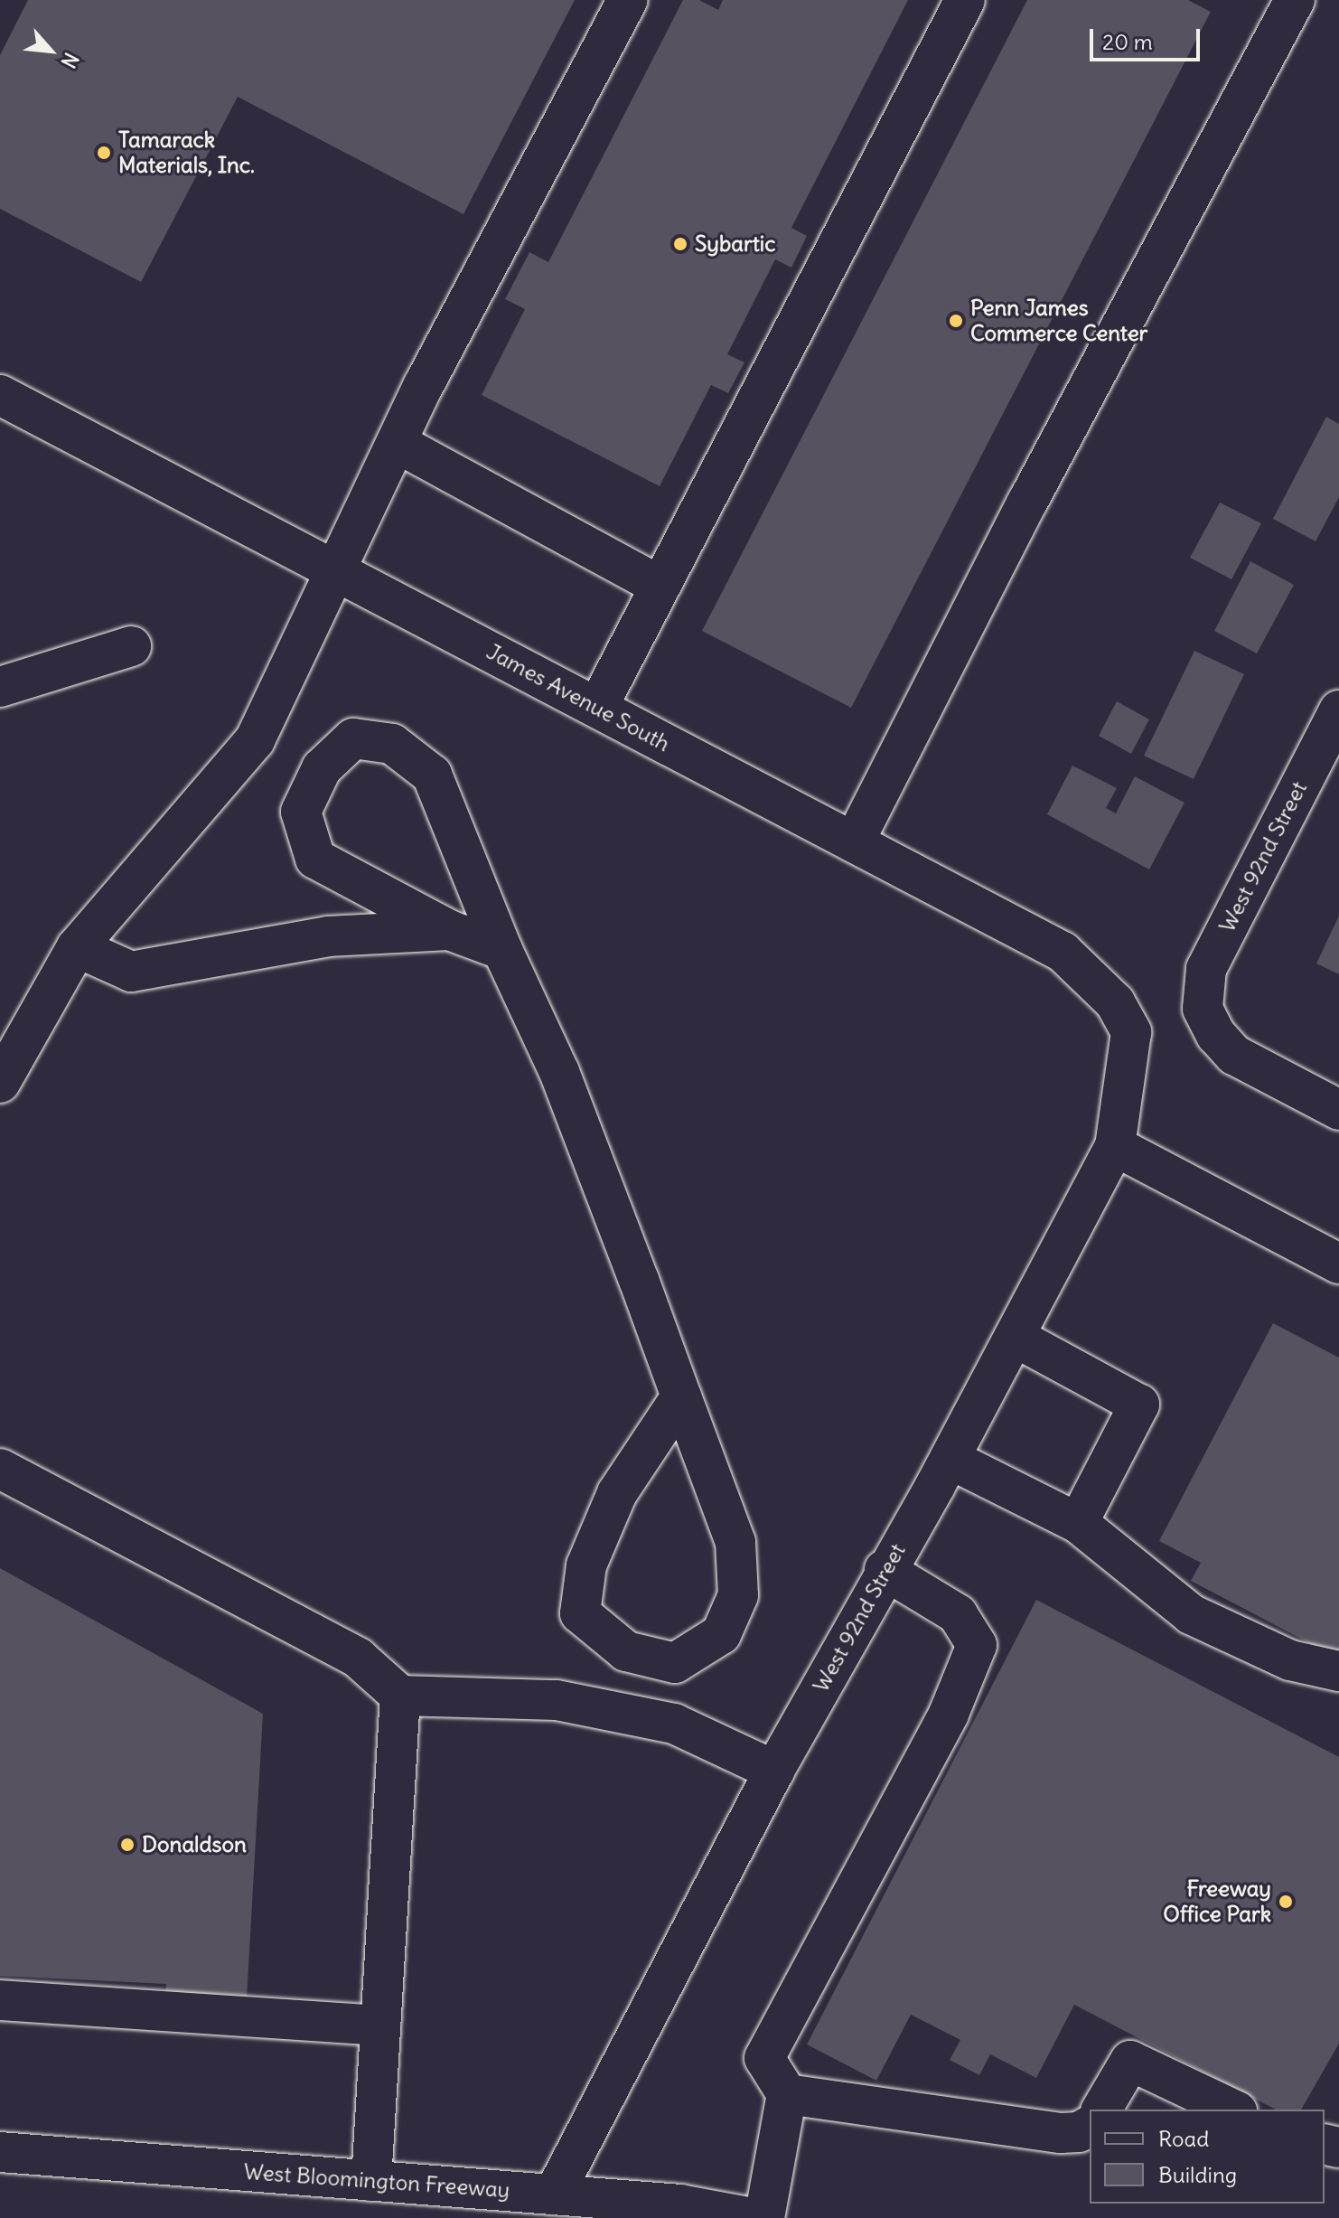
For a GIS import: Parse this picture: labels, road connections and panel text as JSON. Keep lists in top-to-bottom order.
{
  "streets": {
    "street": ["James Avenue South", "West 92nd Street", "West Bloomington Freeway"]
  },
  "crossings": [
    ["James Avenue South", "West 92nd Street"],
    ["West 92nd Street", "West Bloomington Freeway"]
  ],
  "places": [
    "Tamarack Materials, Inc.",
    "Sybartic",
    "Penn James Commerce Center",
    "Donaldson",
    "Freeway Office Park"
  ],
  "legend": ["Road", "Building"],
  "scale_bar": "20 m",
  "north": "bottom right"
}
